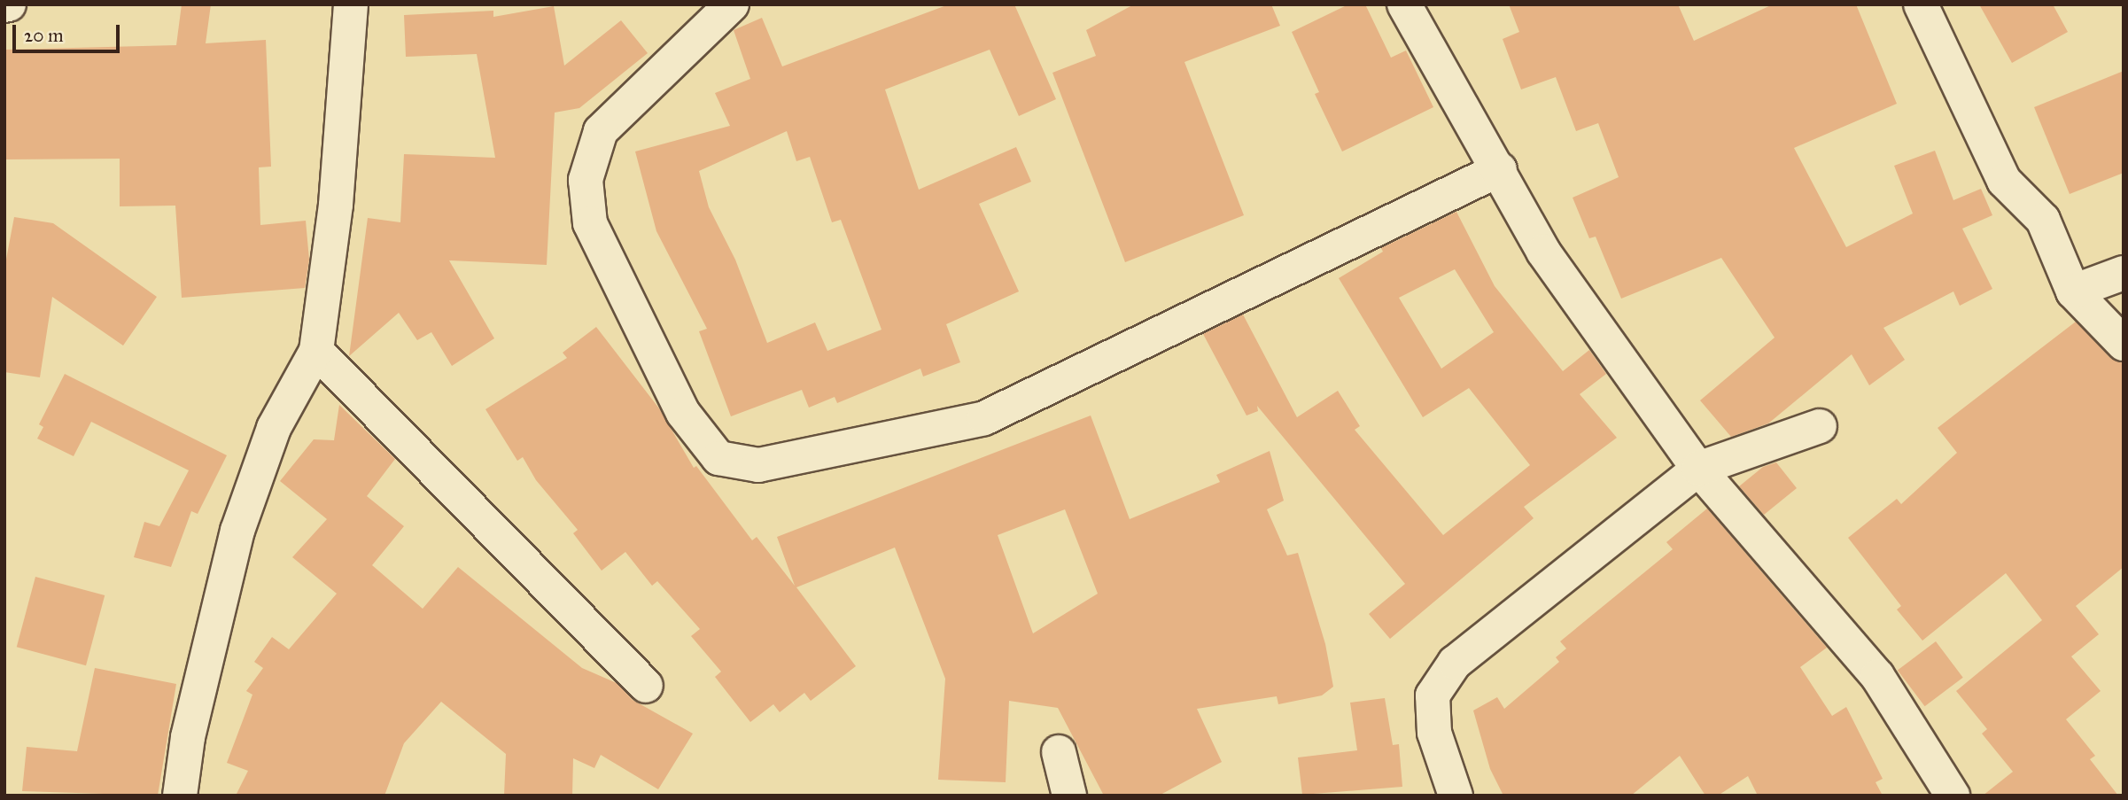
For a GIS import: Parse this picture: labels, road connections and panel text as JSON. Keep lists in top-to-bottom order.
{
  "scale_bar": "20 m"
}
